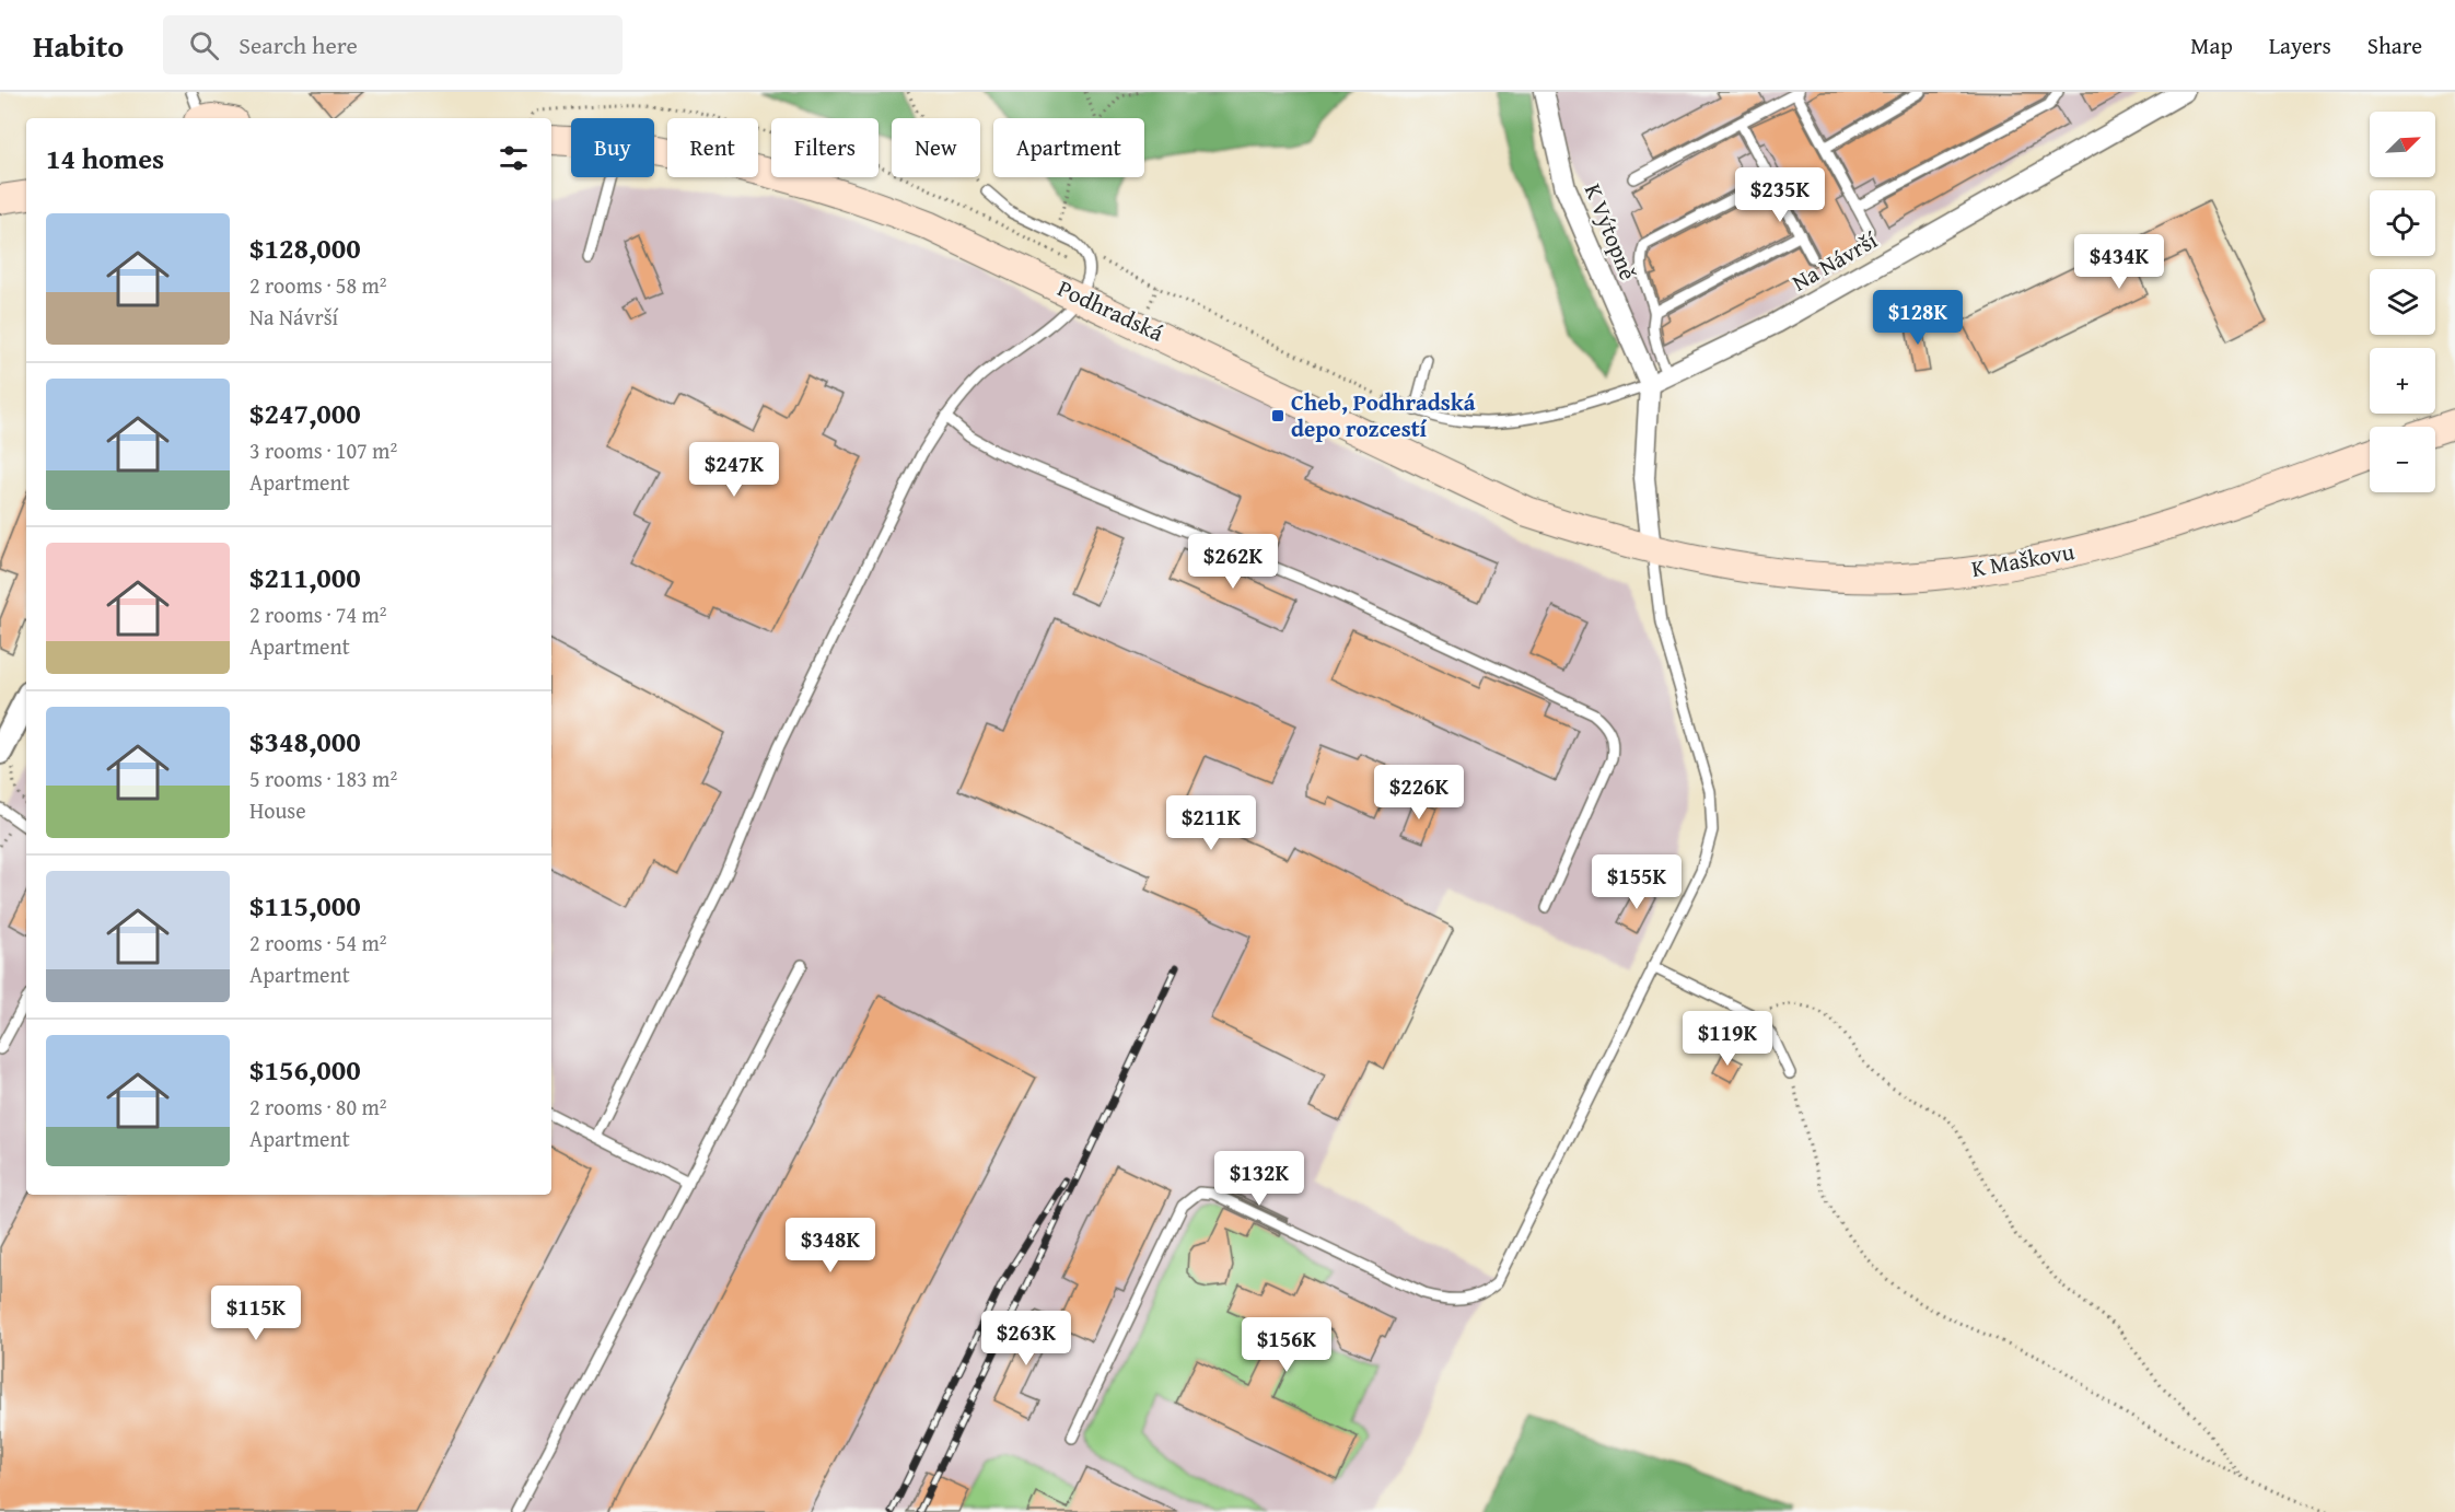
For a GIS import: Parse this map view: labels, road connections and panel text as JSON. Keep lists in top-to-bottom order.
{
  "streets": {
    "main road": ["Podhradská", "K Maškovu"],
    "street": ["K Výtopně", "Na Návrší"]
  },
  "crossings": [
    ["K Výtopně", "Na Návrší"],
    ["Podhradská", "K Maškovu"]
  ],
  "places": {
    "transit": ["Cheb, Podhradská depo rozcestí"]
  },
  "north": "top right",
  "page": {
    "header": "Habito",
    "search": "Search here",
    "nav": ["Map", "Layers", "Share"],
    "map_buttons": ["+", "−"],
    "chip": [
      "Buy",
      "Rent",
      "Filters",
      "New",
      "Apartment"
    ],
    "heading": "14 homes",
    "price": [
      "$235K",
      "$434K",
      "$128K",
      "$247K",
      "$262K",
      "$226K",
      "$211K",
      "$155K",
      "$119K",
      "$132K",
      "$348K",
      "$115K",
      "$263K",
      "$156K"
    ],
    "list": [
      {
        "name": "$128,000",
        "note": "2 rooms · 58 m² · Na Návrší"
      },
      {
        "name": "$247,000",
        "note": "3 rooms · 107 m² · Apartment"
      },
      {
        "name": "$211,000",
        "note": "2 rooms · 74 m² · Apartment"
      },
      {
        "name": "$348,000",
        "note": "5 rooms · 183 m² · House"
      },
      {
        "name": "$115,000",
        "note": "2 rooms · 54 m² · Apartment"
      },
      {
        "name": "$156,000",
        "note": "2 rooms · 80 m² · Apartment"
      }
    ]
  }
}
